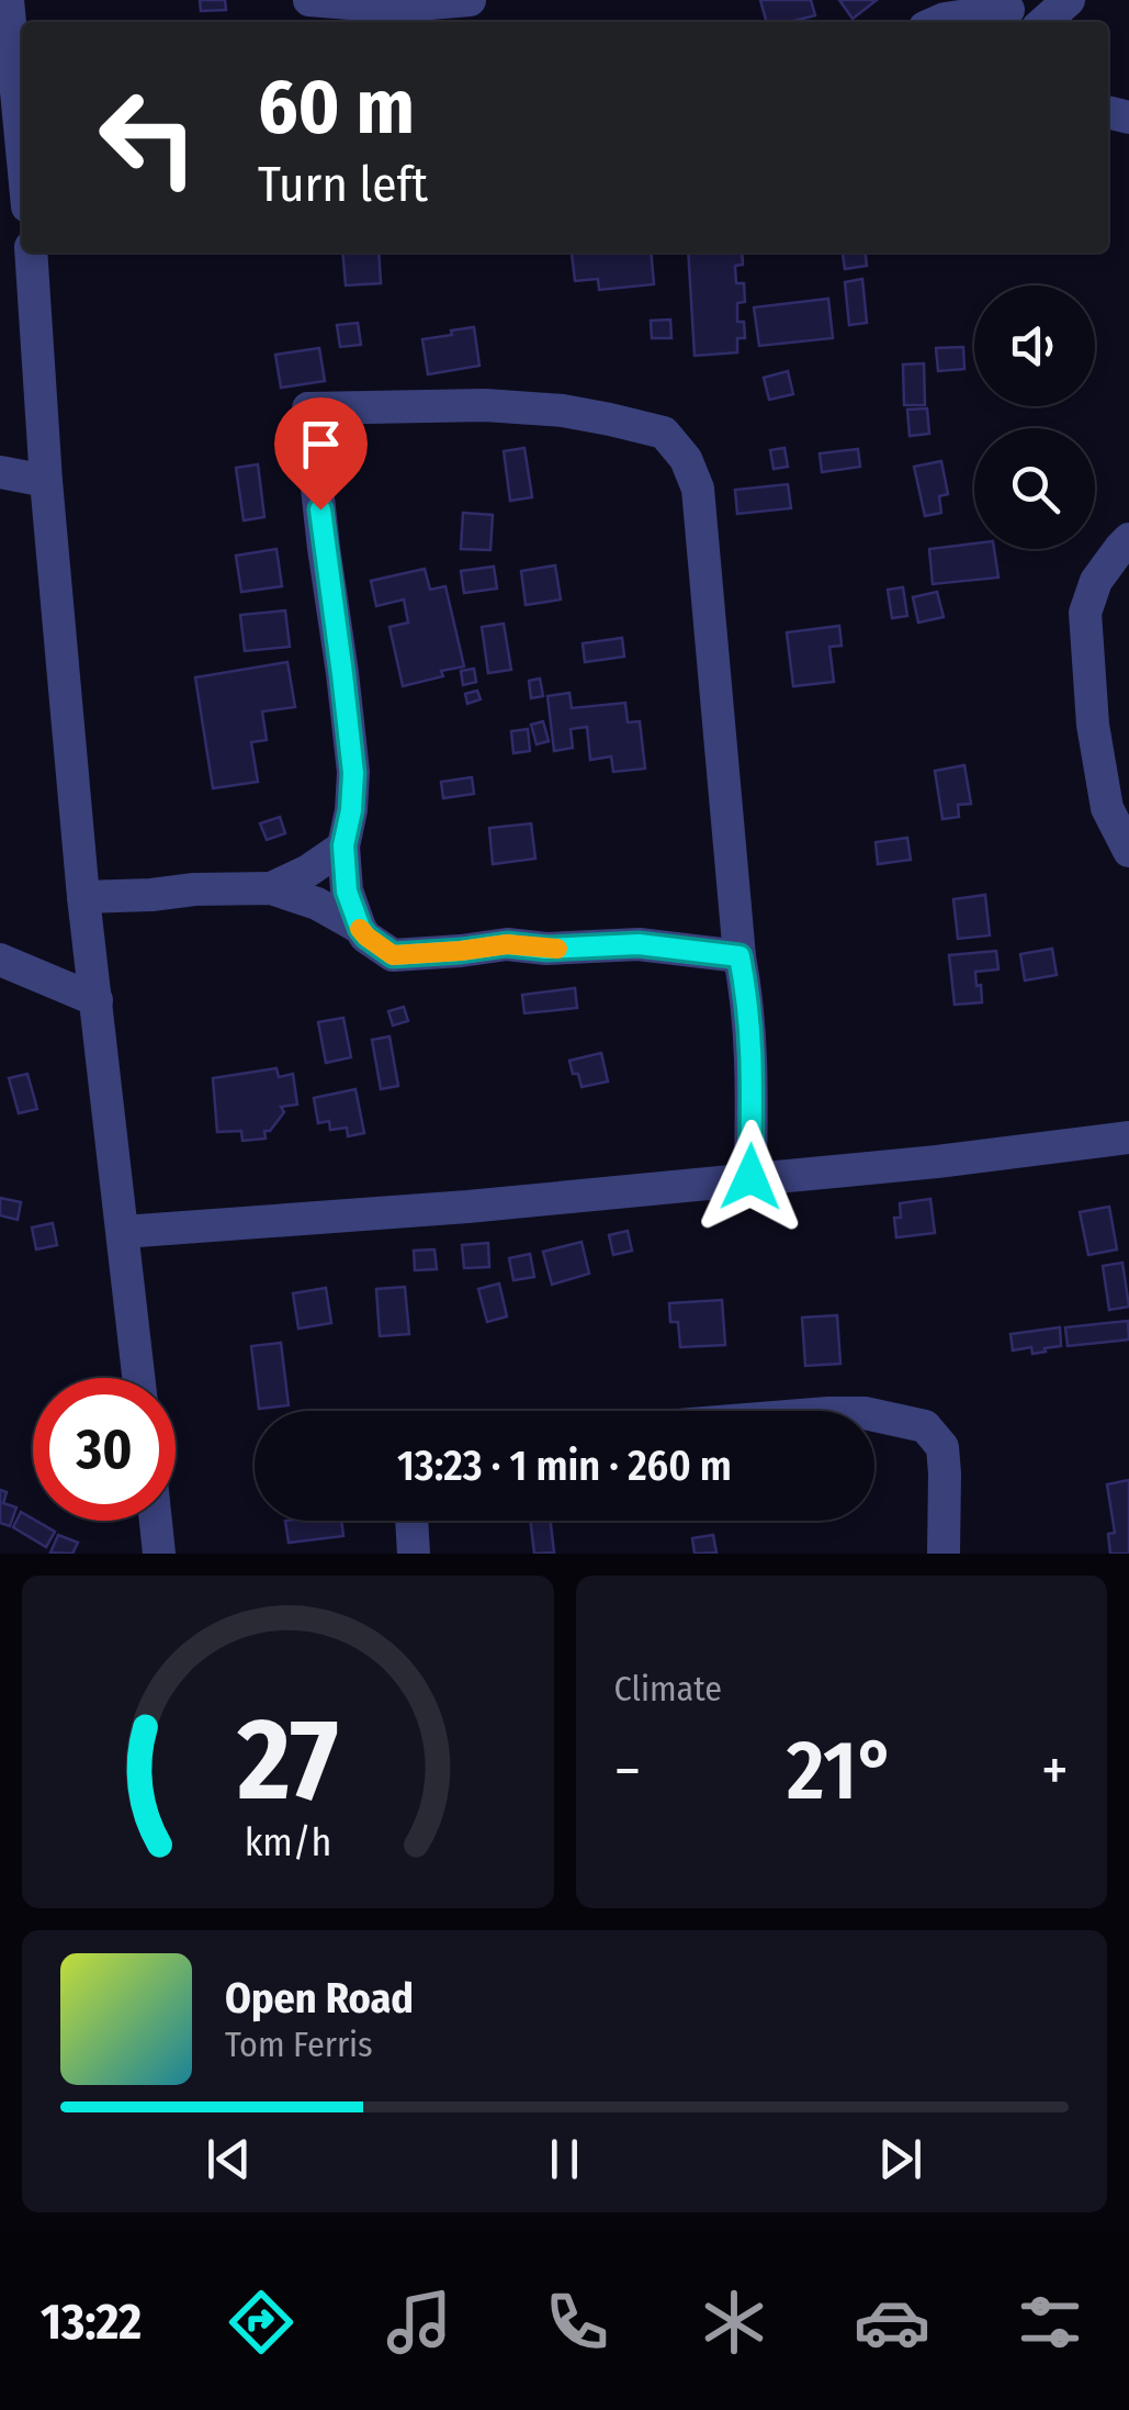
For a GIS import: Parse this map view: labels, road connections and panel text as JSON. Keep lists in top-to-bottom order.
{
  "page": {
    "turn": ["60 m", "Turn left"],
    "limit": "30",
    "trip": "13:23 · 1 min · 260 m",
    "tile": "Climate",
    "heat": ["−", "21°", "+"],
    "song": ["Open Road", "Tom Ferris"],
    "tabs": "13:22",
    "gauge": ["27", "km/h"]
  }
}
